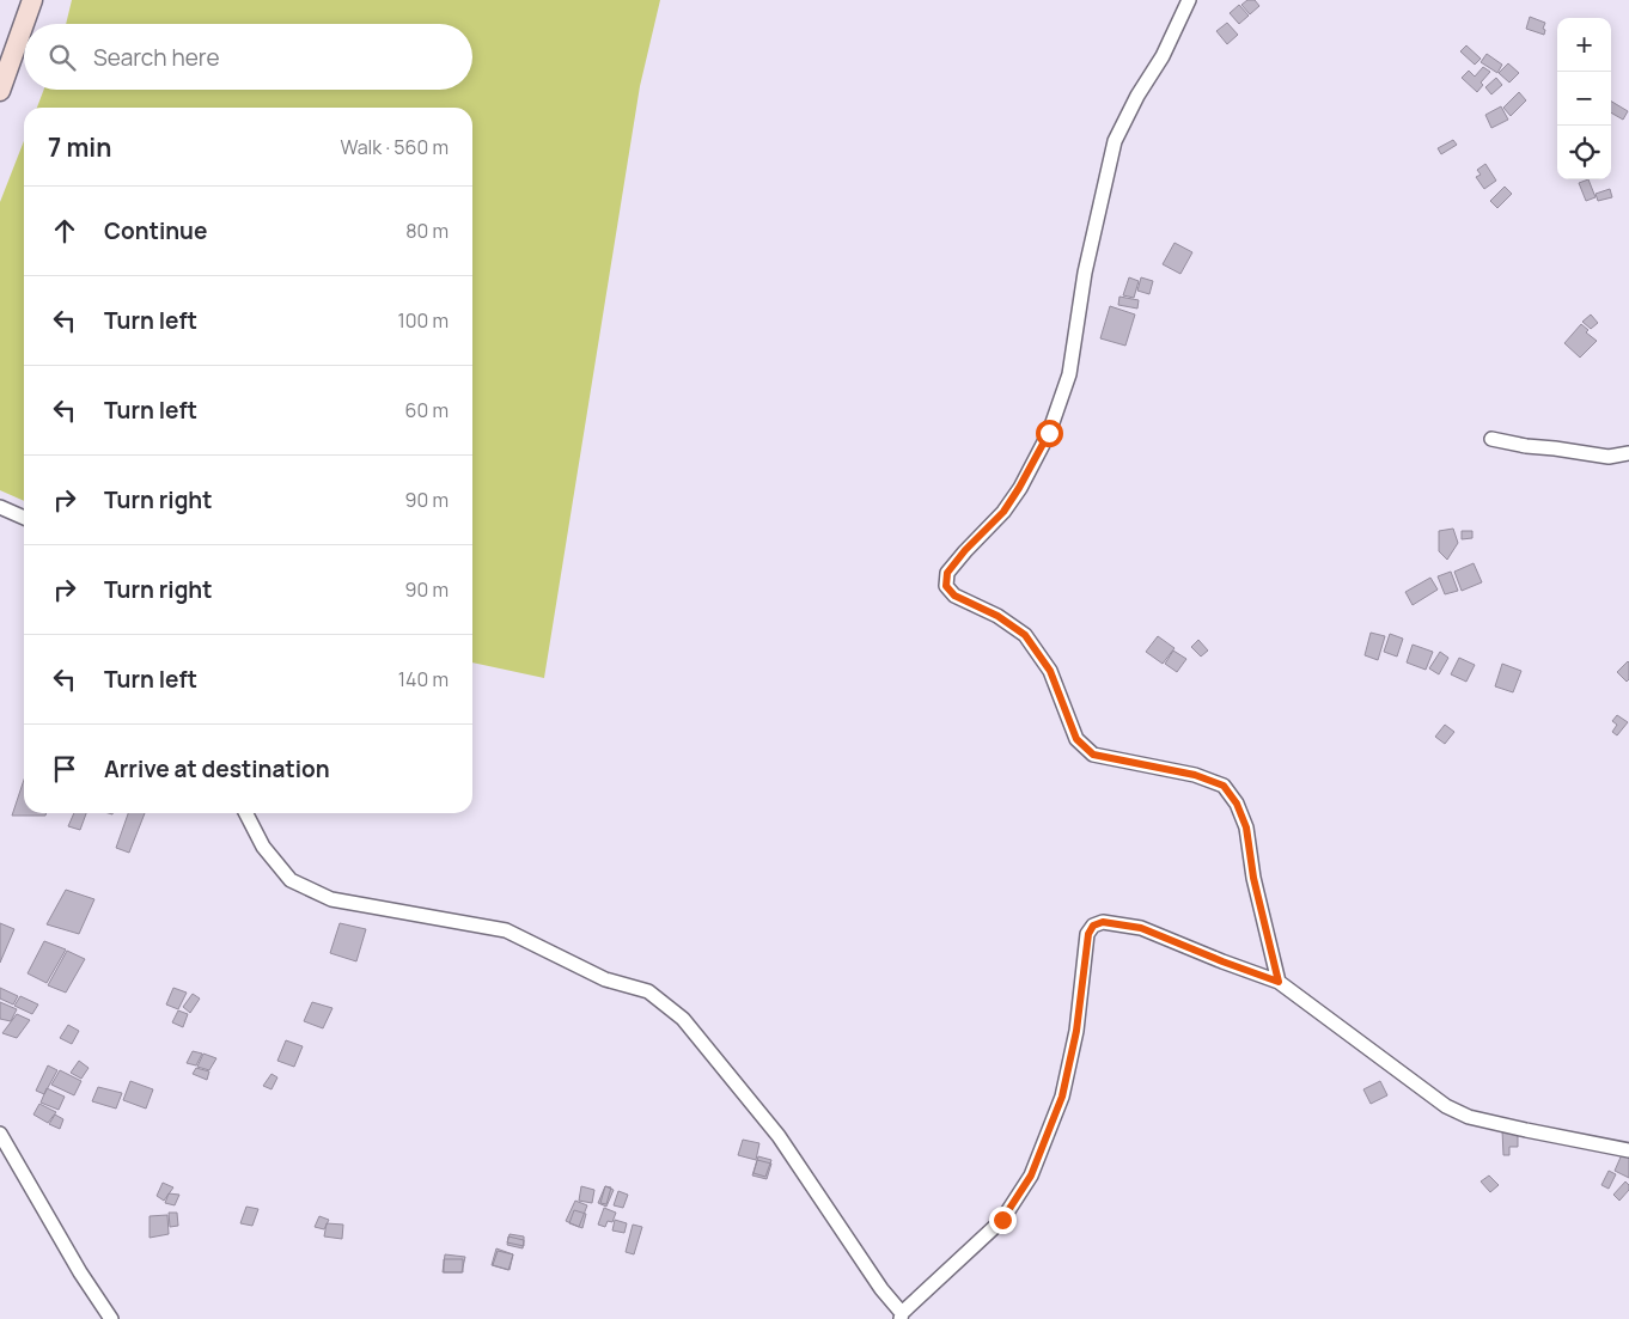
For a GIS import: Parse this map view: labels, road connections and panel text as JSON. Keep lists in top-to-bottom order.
{
  "page": {
    "map_buttons": ["+", "−"],
    "search": "Search here",
    "heading": ["7 min", "Walk · 560 m"],
    "list": [
      ["Continue", "80 m"],
      ["Turn left", "100 m"],
      ["Turn left", "60 m"],
      ["Turn right", "90 m"],
      ["Turn right", "90 m"],
      ["Turn left", "140 m"],
      "Arrive at destination"
    ]
  }
}
